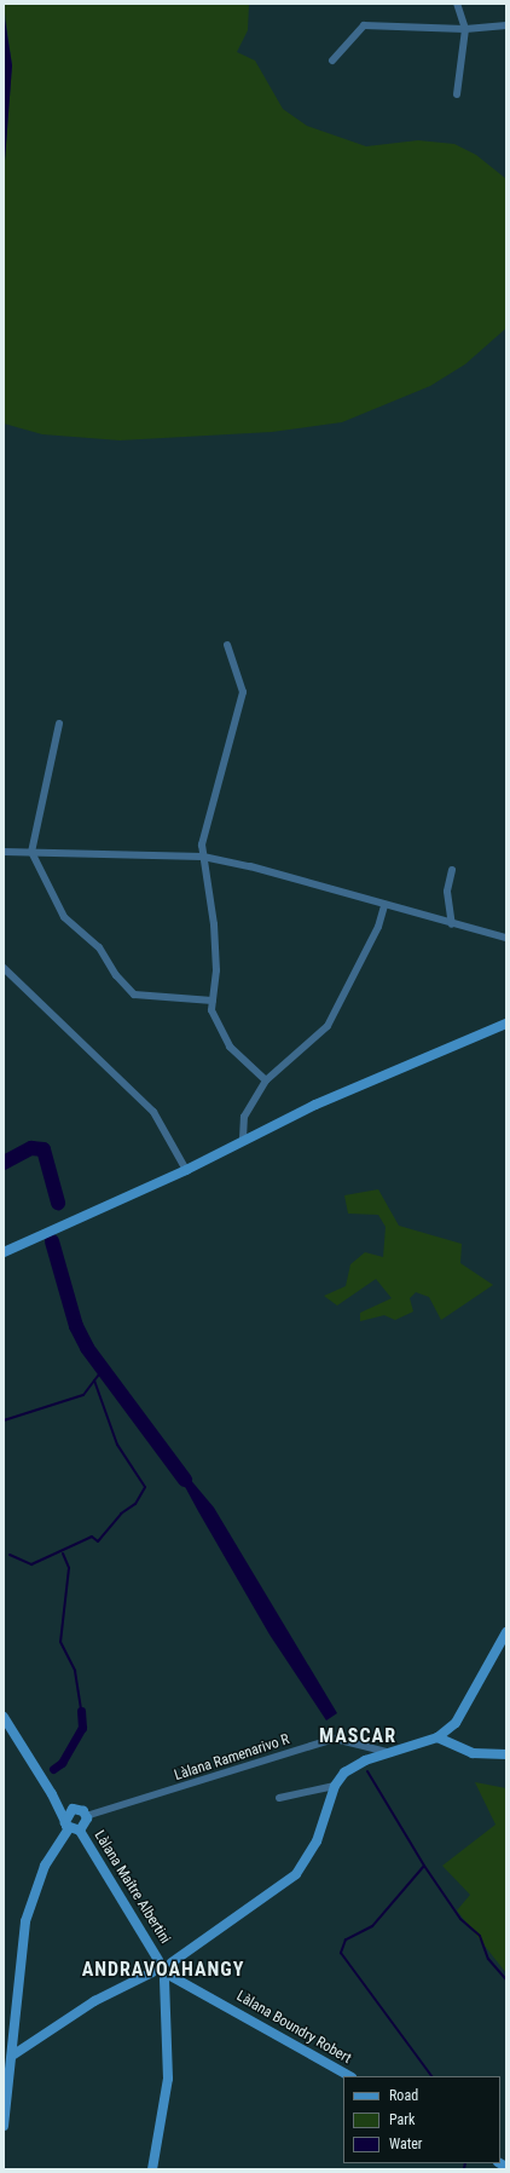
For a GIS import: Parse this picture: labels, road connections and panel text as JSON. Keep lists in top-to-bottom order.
{
  "streets": {
    "main road": ["Làlana Maître Albertini", "Làlana Boundry Robert"],
    "street": ["Làlana Ramenarivo R"]
  },
  "districts": ["MASCAR", "ANDRAVOAHANGY"],
  "legend": ["Road", "Park", "Water"]
}
